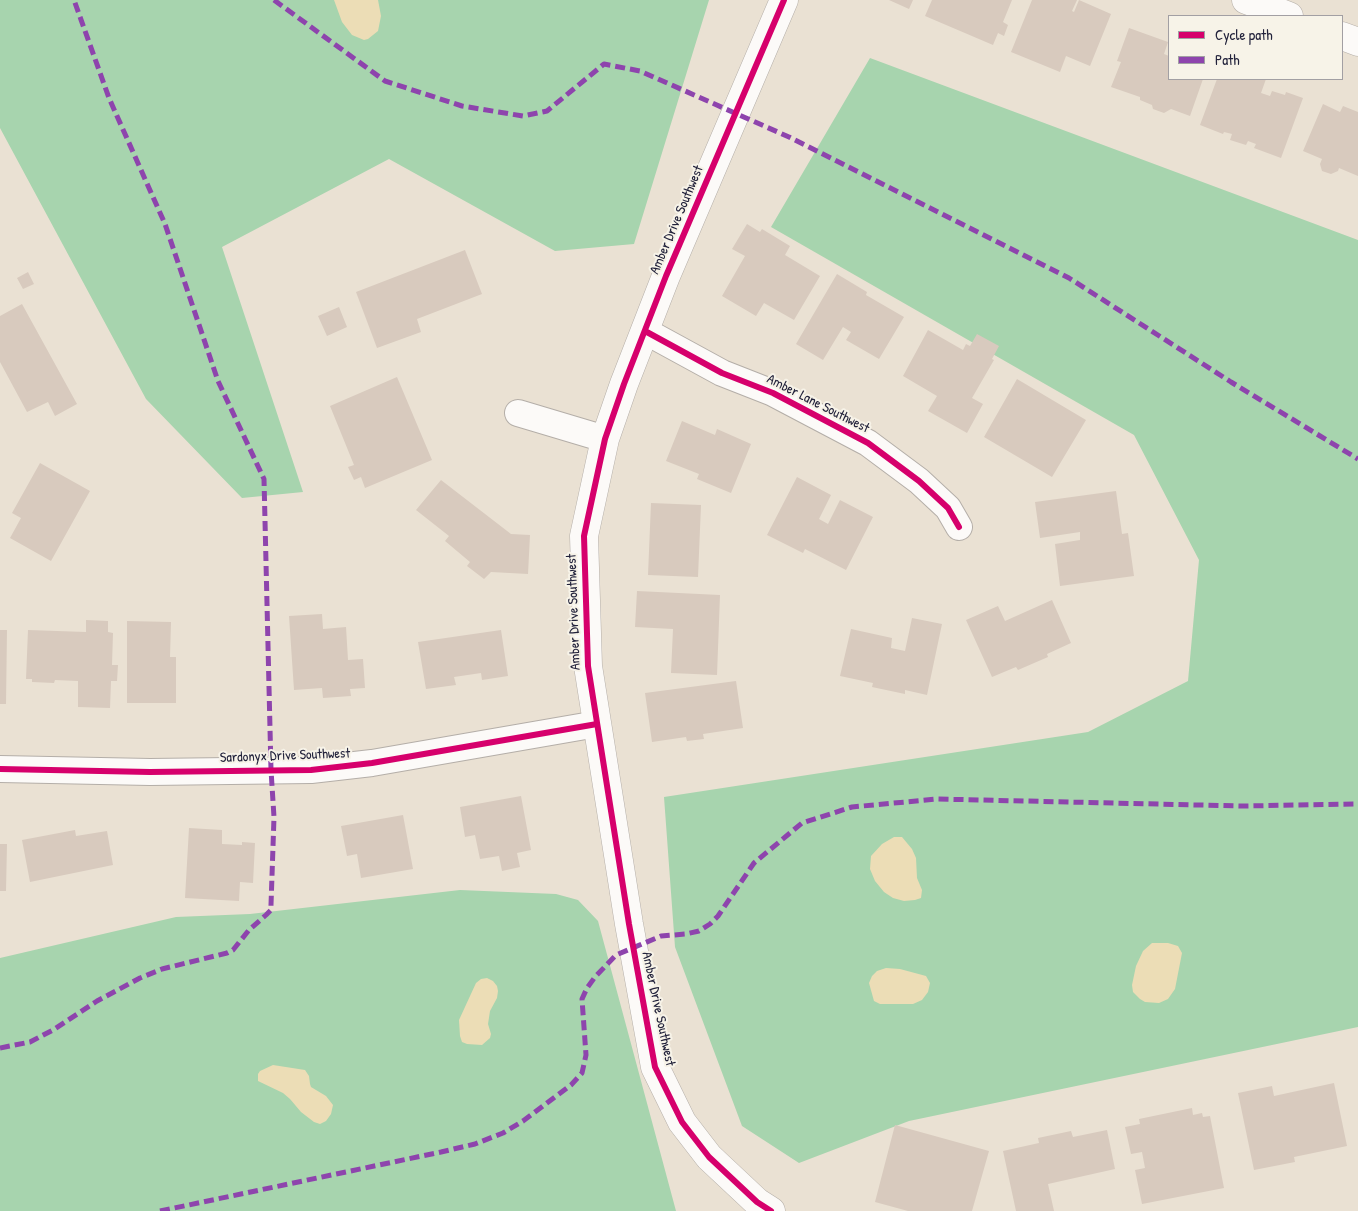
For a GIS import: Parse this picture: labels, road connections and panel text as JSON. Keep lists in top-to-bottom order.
{
  "streets": {
    "street": ["Amber Drive Southwest", "Amber Lane Southwest", "Sardonyx Drive Southwest"]
  },
  "crossings": [
    ["Amber Drive Southwest", "Amber Lane Southwest"],
    ["Amber Drive Southwest", "Sardonyx Drive Southwest"]
  ],
  "legend": ["Cycle path", "Path"]
}
